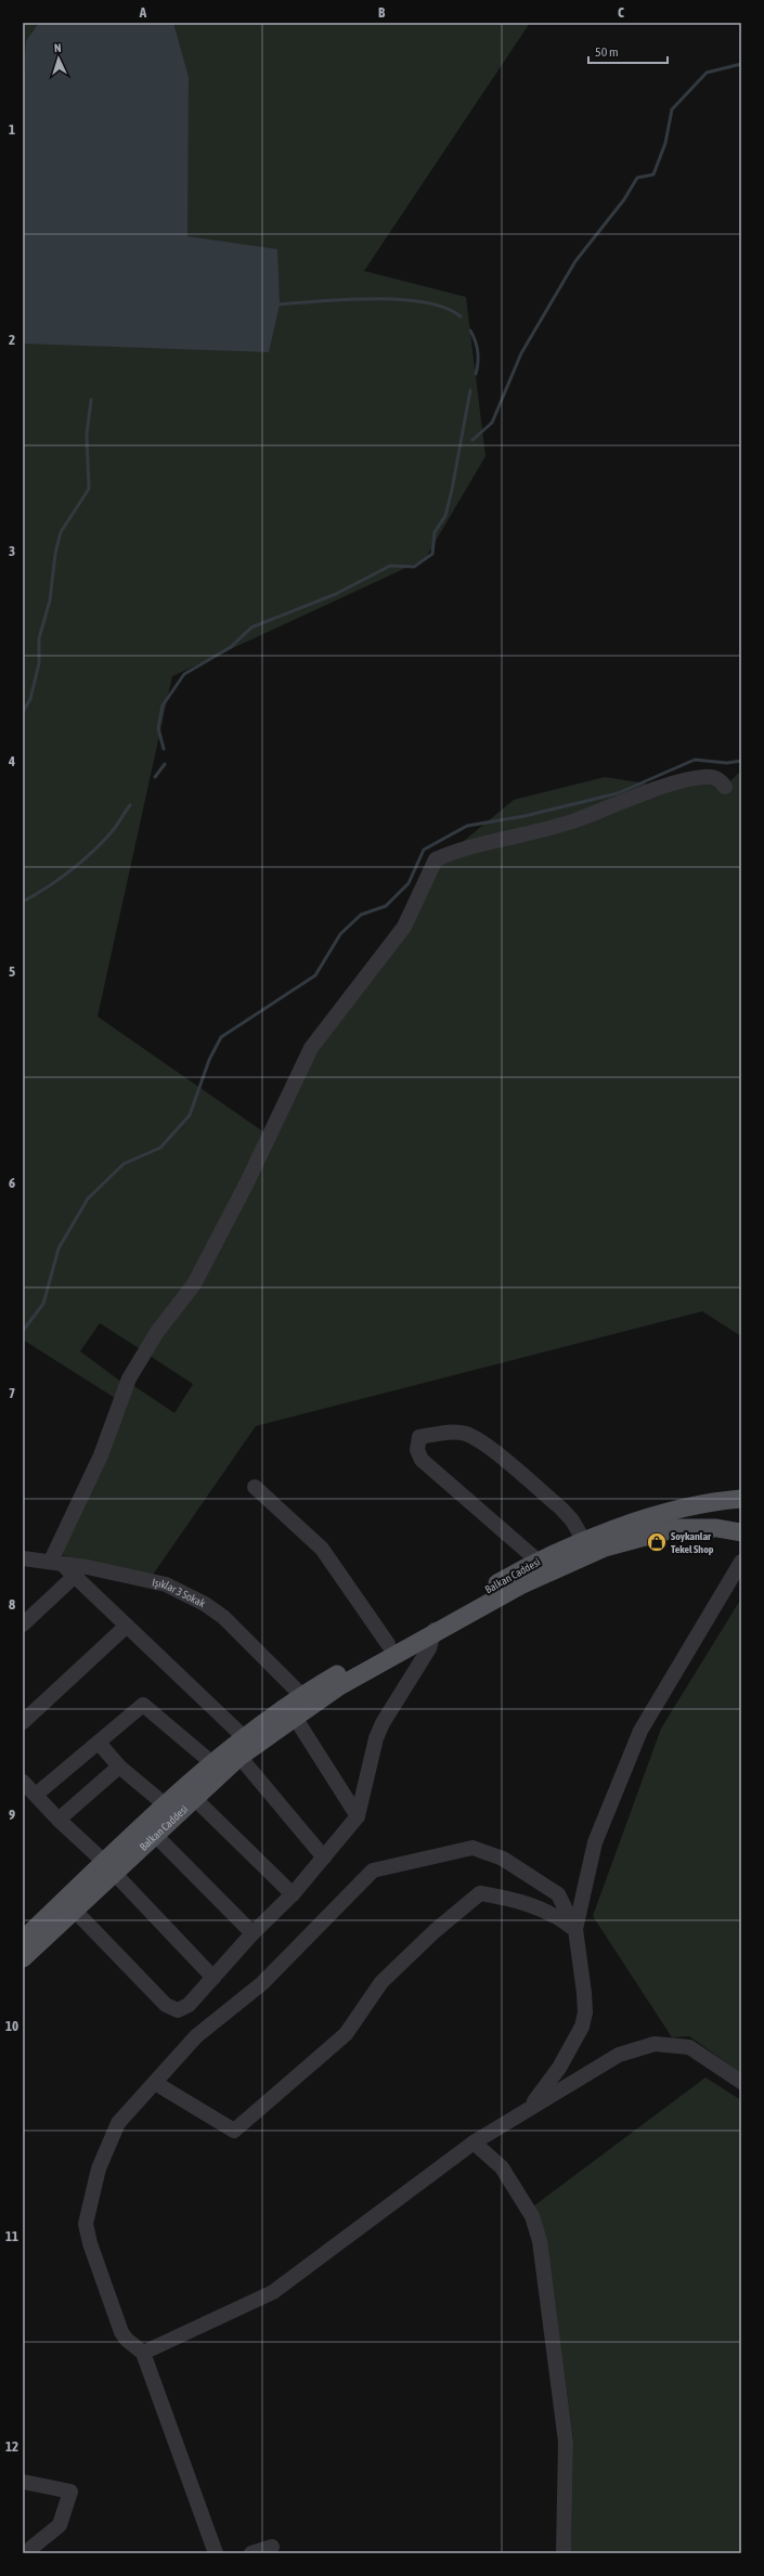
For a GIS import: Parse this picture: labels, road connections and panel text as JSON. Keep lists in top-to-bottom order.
{
  "streets": {
    "main road": ["Balkan Caddesi"],
    "street": ["Işıklar 3 Sokak"]
  },
  "crossings": [
    ["Balkan Caddesi", "Işıklar 3 Sokak"]
  ],
  "places": {
    "shop": ["Soykanlar Tekel Shop"]
  },
  "scale_bar": "50 m",
  "north": "top",
  "grid": {
    "columns": ["A", "B", "C"],
    "rows": [
      "1",
      "2",
      "3",
      "4",
      "5",
      "6",
      "7",
      "8",
      "9",
      "10",
      "11",
      "12"
    ]
  }
}
